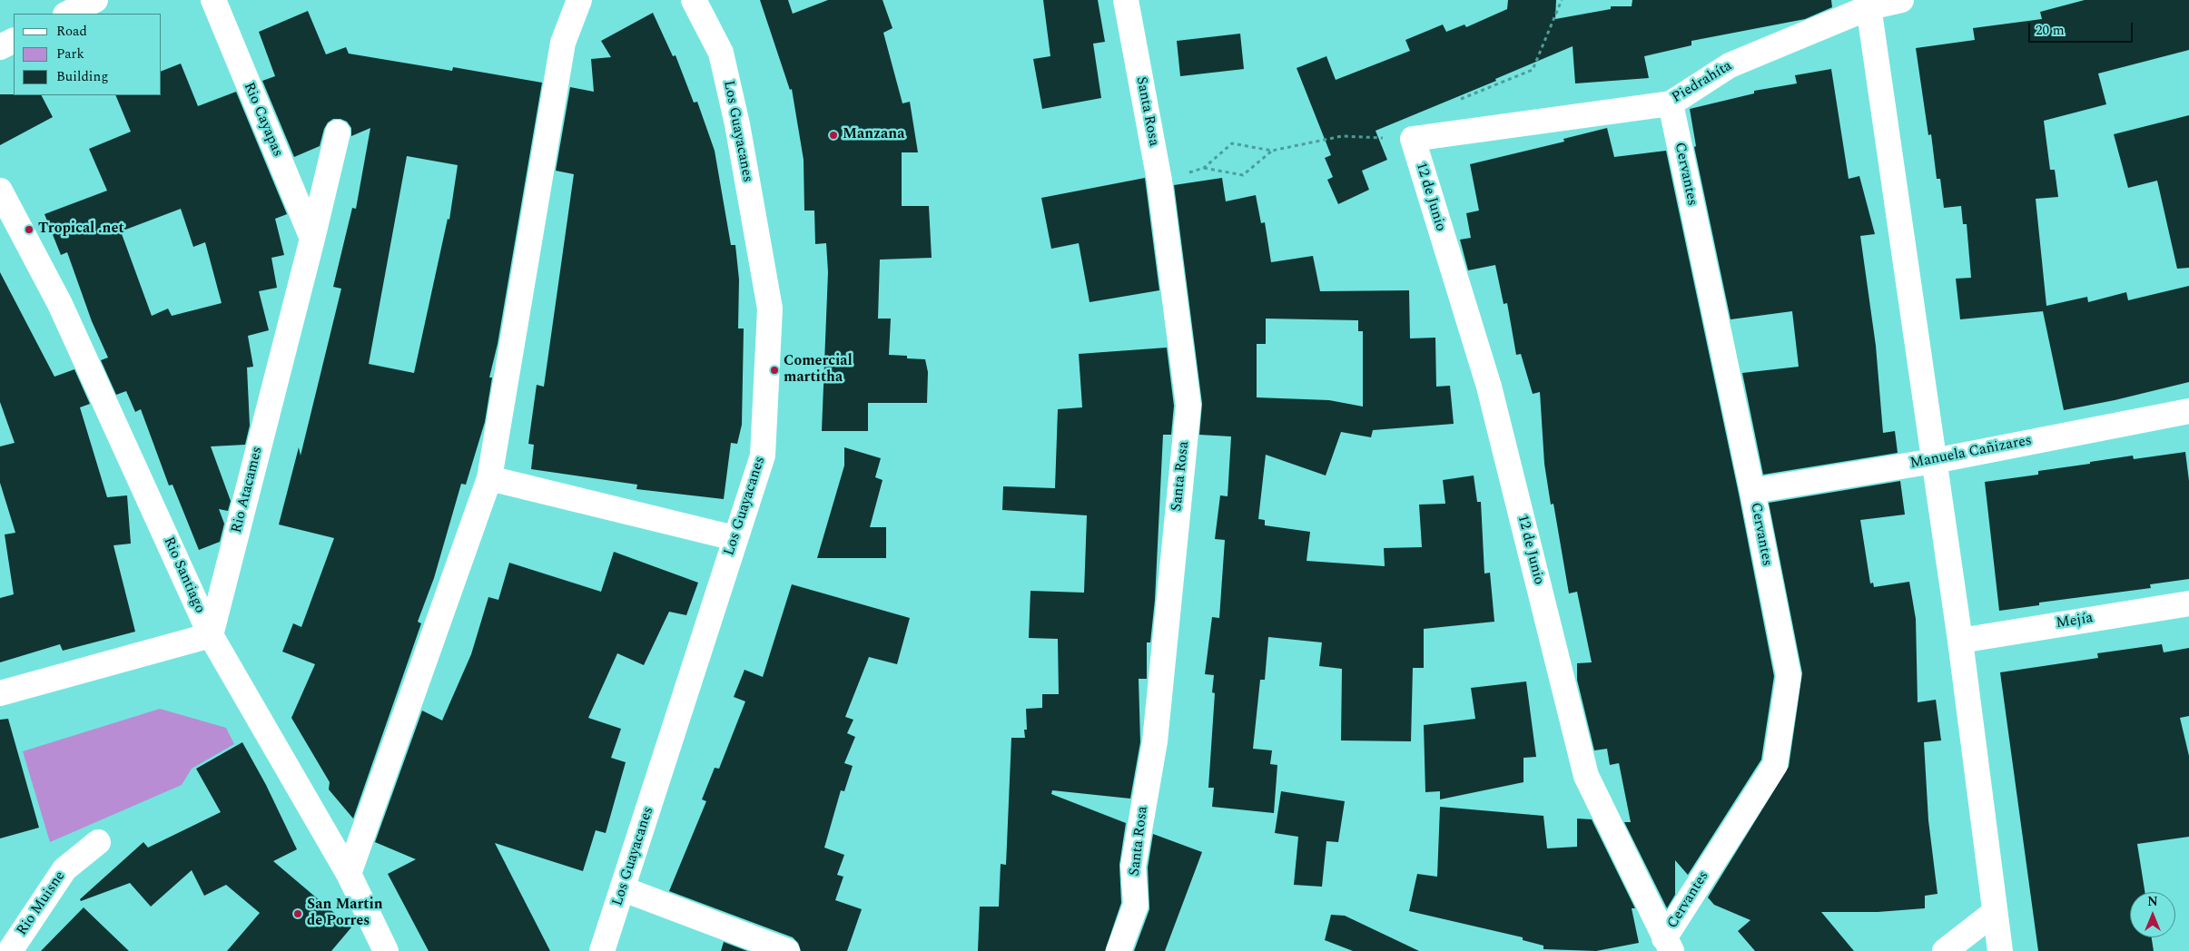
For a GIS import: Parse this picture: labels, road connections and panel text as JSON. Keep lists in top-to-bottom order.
{
  "streets": {
    "street": [
      "Piedrahíta",
      "Santa Rosa",
      "Rio Cayapas",
      "Los Guayacanes",
      "Cervantes",
      "12 de Junio",
      "Manuela Cañizares",
      "Rio Atacames",
      "Rio Santiago",
      "Mejía",
      "Rio Muisne"
    ]
  },
  "crossings": [
    ["Piedrahíta", "Cervantes"],
    ["Piedrahíta", "12 de Junio"],
    ["Rio Cayapas", "Rio Atacames"],
    ["Cervantes", "12 de Junio"],
    ["Cervantes", "Manuela Cañizares"],
    ["Rio Atacames", "Rio Santiago"]
  ],
  "places": [
    "Manzana",
    "Tropical .net",
    "Comercial martitha",
    "San Martin de Porres"
  ],
  "legend": ["Road", "Park", "Building"],
  "scale_bar": "20 m",
  "north": "top"
}
